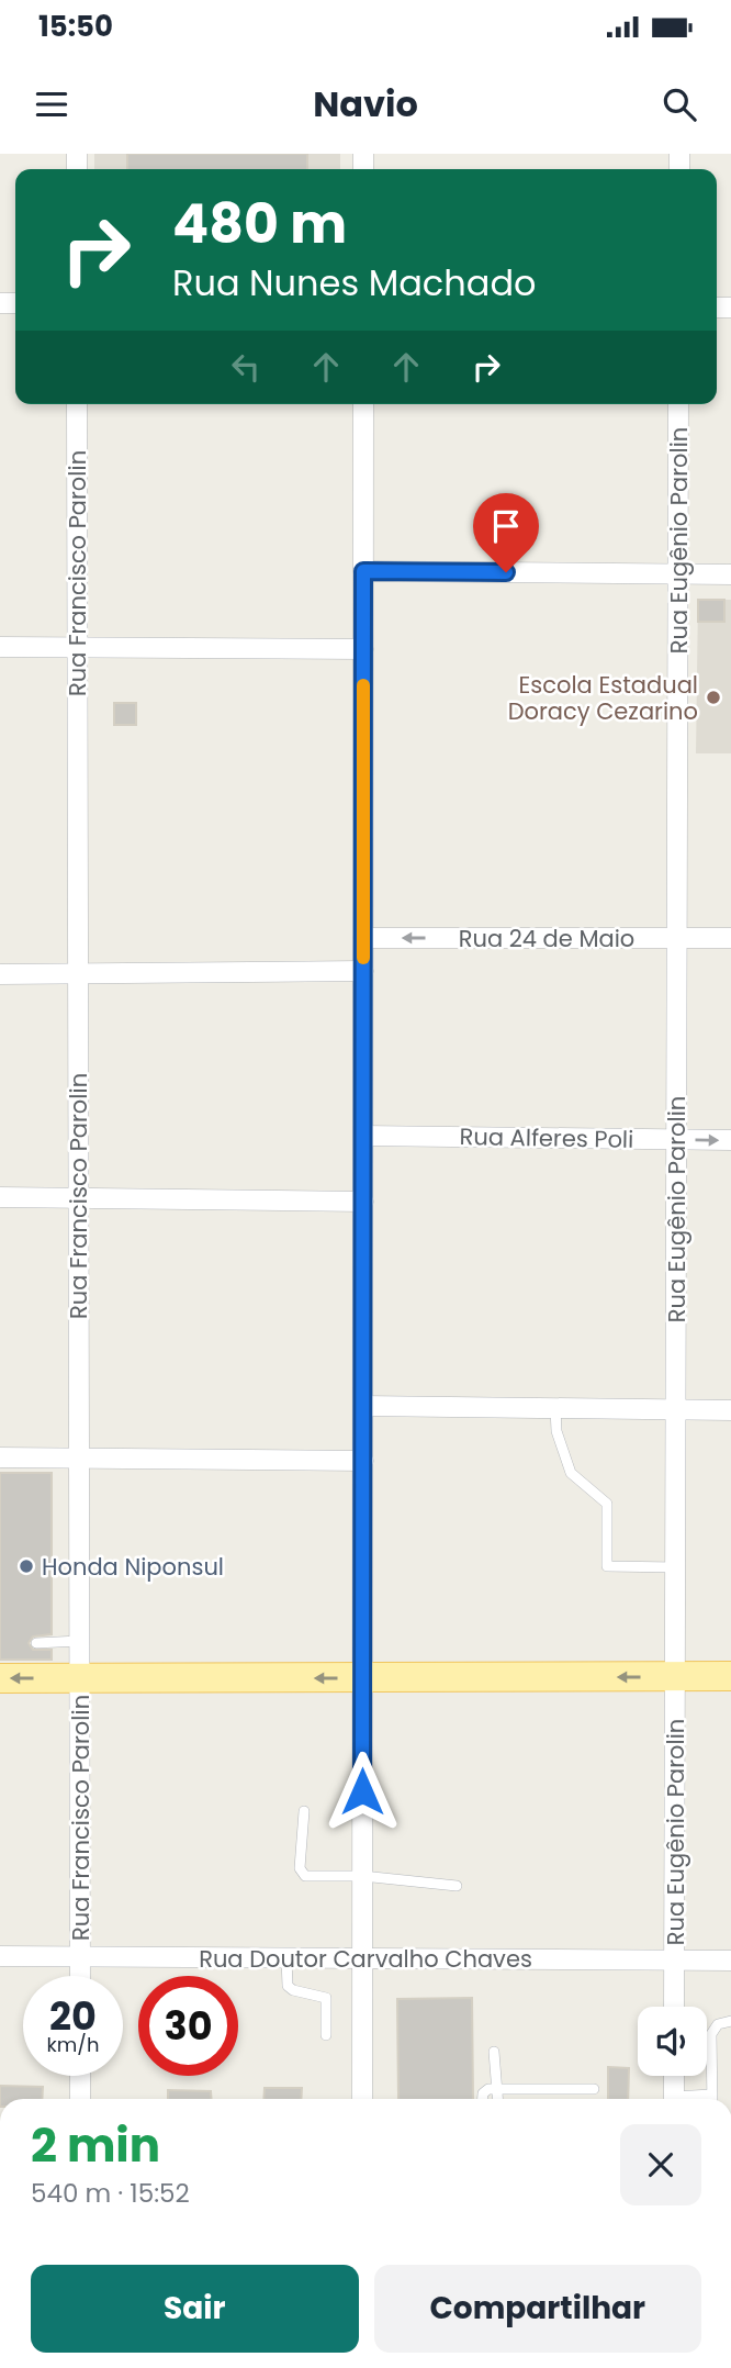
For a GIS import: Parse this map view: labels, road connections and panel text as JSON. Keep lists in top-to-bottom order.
{
  "streets": {
    "street": [
      "Rua Eugênio Parolin",
      "Rua Francisco Parolin",
      "Rua 24 de Maio",
      "Rua Alferes Poli",
      "Rua Doutor Carvalho Chaves"
    ]
  },
  "crossings": [
    ["Rua Eugênio Parolin", "Rua 24 de Maio"],
    ["Rua Eugênio Parolin", "Rua Alferes Poli"],
    ["Rua Eugênio Parolin", "Rua Doutor Carvalho Chaves"],
    ["Rua Francisco Parolin", "Rua Doutor Carvalho Chaves"]
  ],
  "one_way": ["Rua 24 de Maio"],
  "places": ["Escola Estadual Doracy Cezarino", "Honda Niponsul"],
  "page": {
    "status": "15:50",
    "header": "Navio",
    "turn": ["480 m", "Rua Nunes Machado"],
    "speed": "20 km/h",
    "limit": "30",
    "heading": ["2 min", "540 m · 15:52"],
    "buttons": ["Sair", "Compartilhar"]
  }
}
